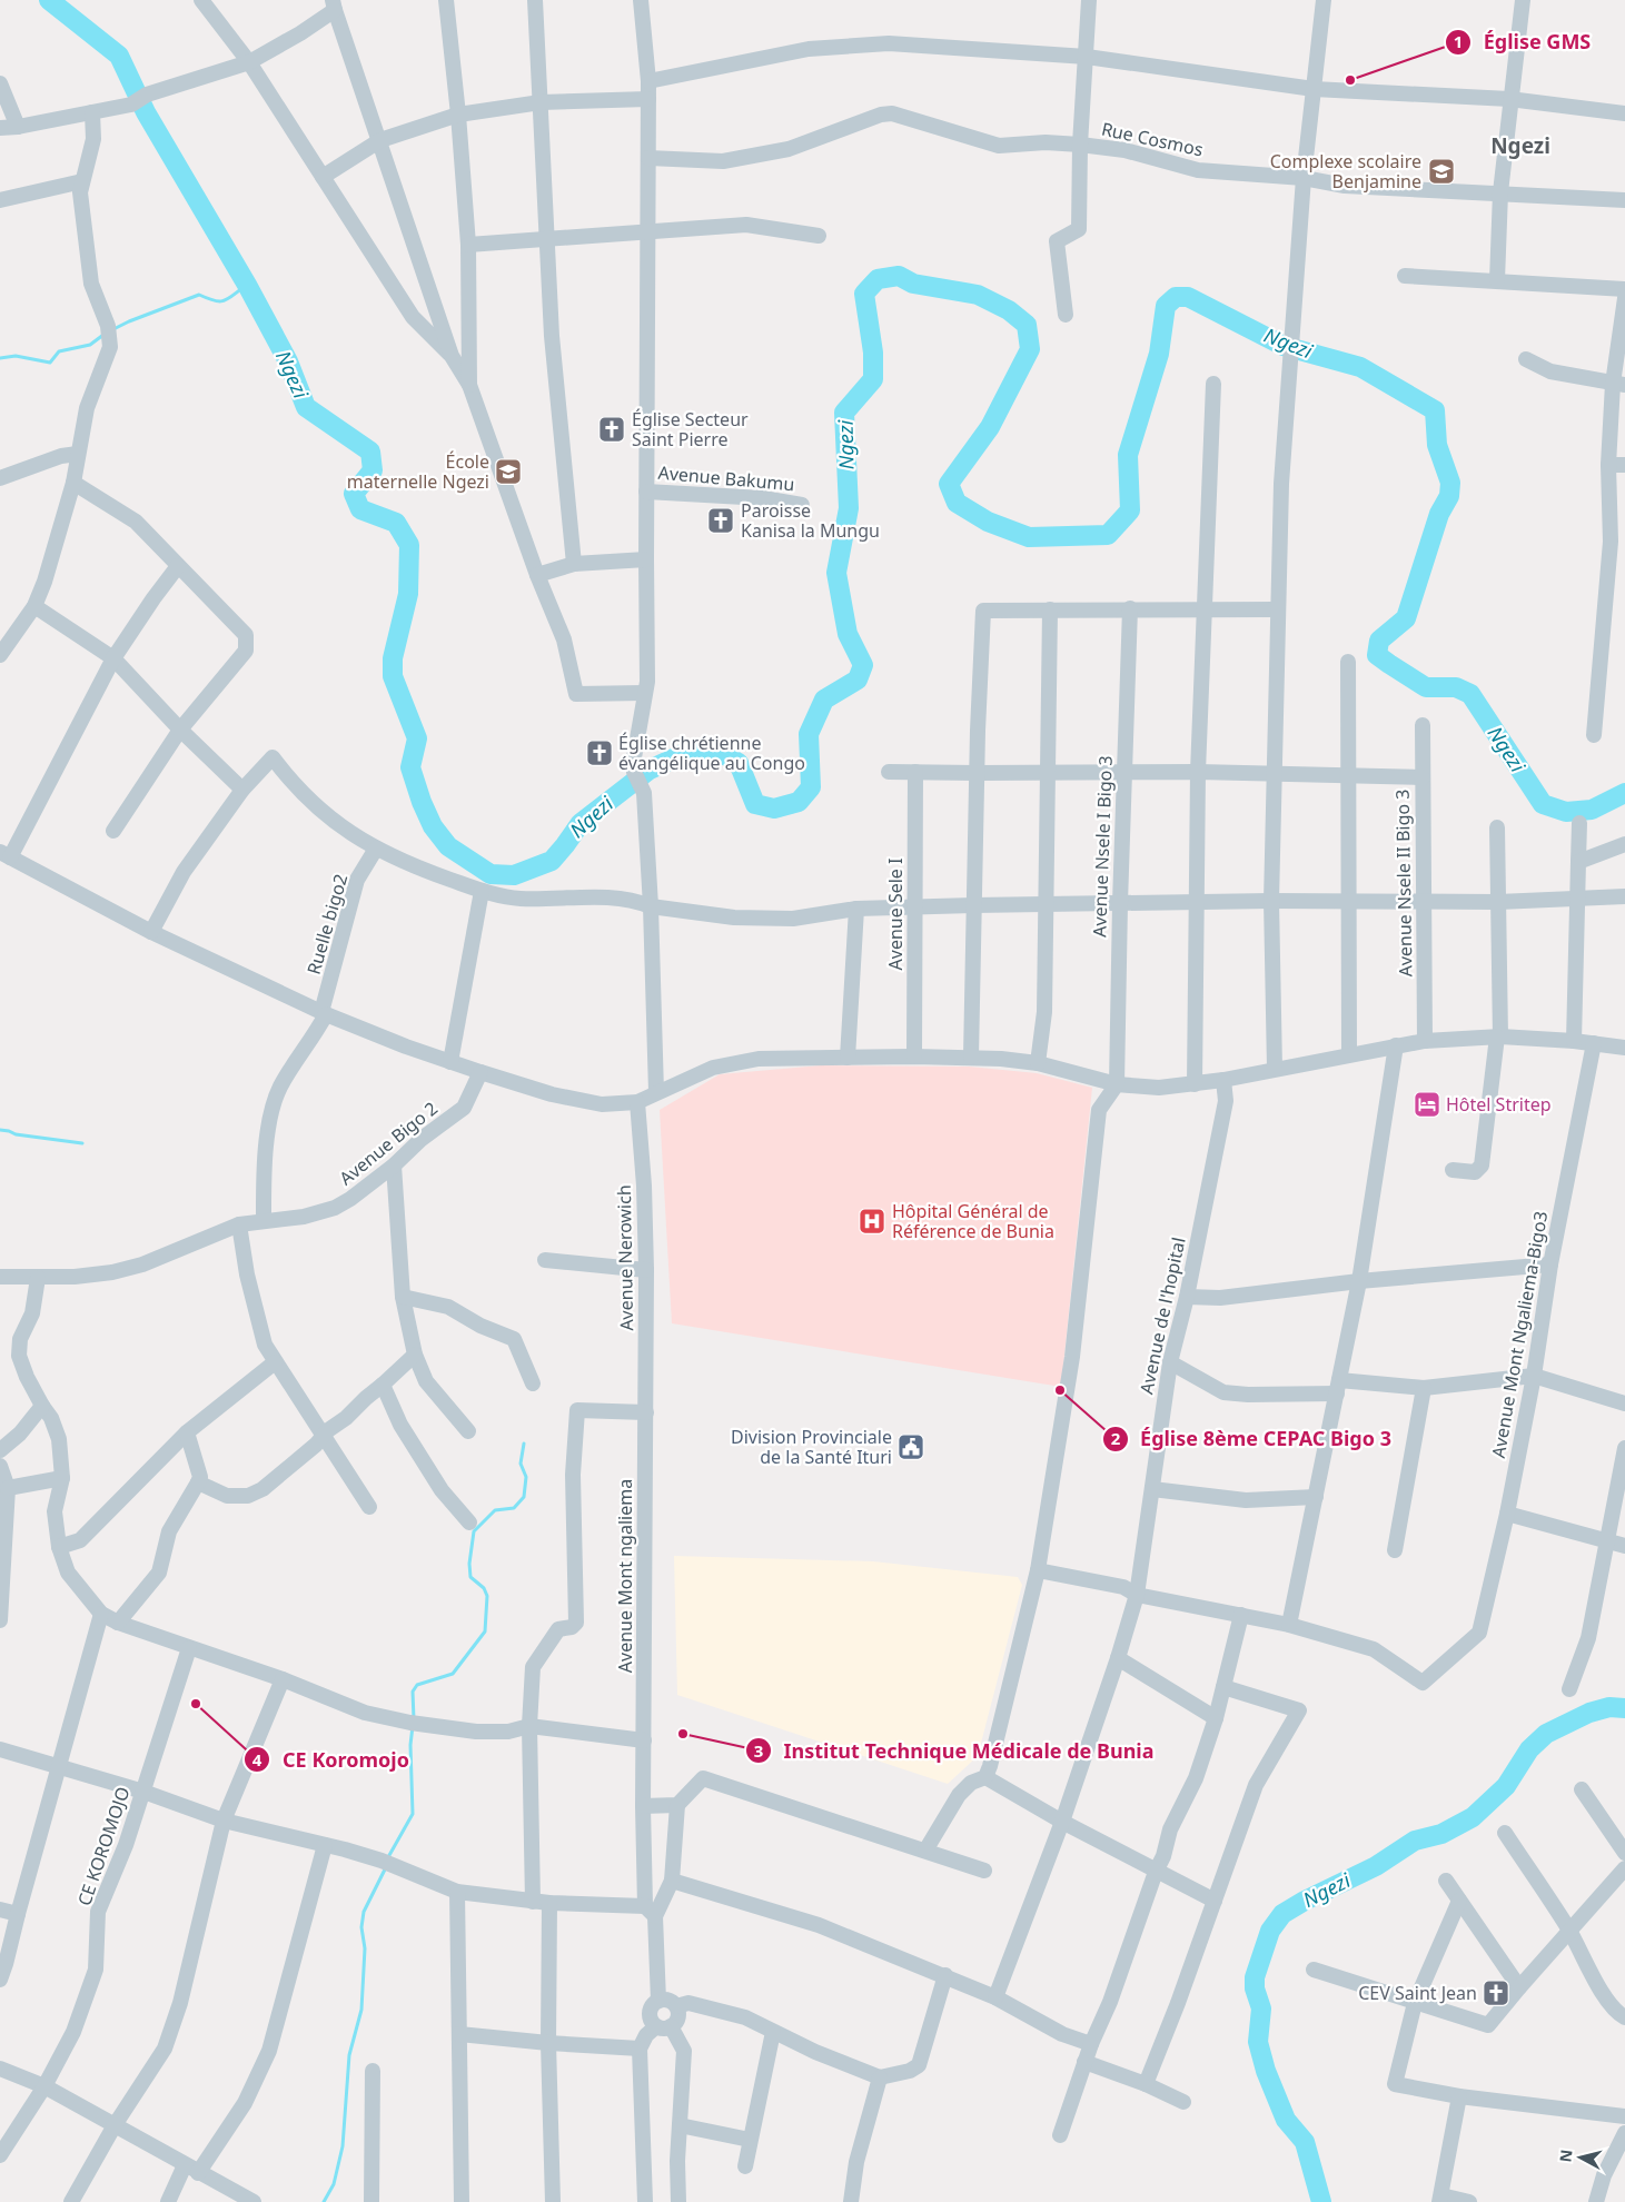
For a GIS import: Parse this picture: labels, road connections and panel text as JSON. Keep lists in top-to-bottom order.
{
  "streets": {
    "street": [
      "Rue Cosmos",
      "Avenue Bakumu",
      "Avenue Nsele I Bigo 3",
      "Avenue Nsele II Bigo 3",
      "Avenue Sele I",
      "Ruelle bigo2",
      "Avenue Bigo 2",
      "Avenue Nerowich",
      "Avenue de l'hopital",
      "Avenue Mont Ngaliema-Bigo3",
      "Avenue Mont ngaliema",
      "CE KOROMOJO"
    ]
  },
  "crossings": [
    ["Ruelle bigo2", "Avenue Bigo 2"],
    ["Avenue Nerowich", "Avenue Mont ngaliema"]
  ],
  "districts": ["Ngezi"],
  "water": ["Ngezi"],
  "places": {
    "other": [
      "Église GMS",
      "Église 8ème CEPAC Bigo 3",
      "CE Koromojo",
      "Institut Technique Médicale de Bunia"
    ],
    "school or university": ["Complexe scolaire Benjamine", "École maternelle Ngezi"],
    "church": [
      "Église Secteur Saint Pierre",
      "Paroisse Kanisa la Mungu",
      "Église chrétienne évangélique au Congo",
      "CEV Saint Jean"
    ],
    "hotel": ["Hôtel Stritep"],
    "hospital": ["Hôpital Général de Référence de Bunia"],
    "public building": ["Division Provinciale de la Santé Ituri"]
  },
  "north": "left"
}
